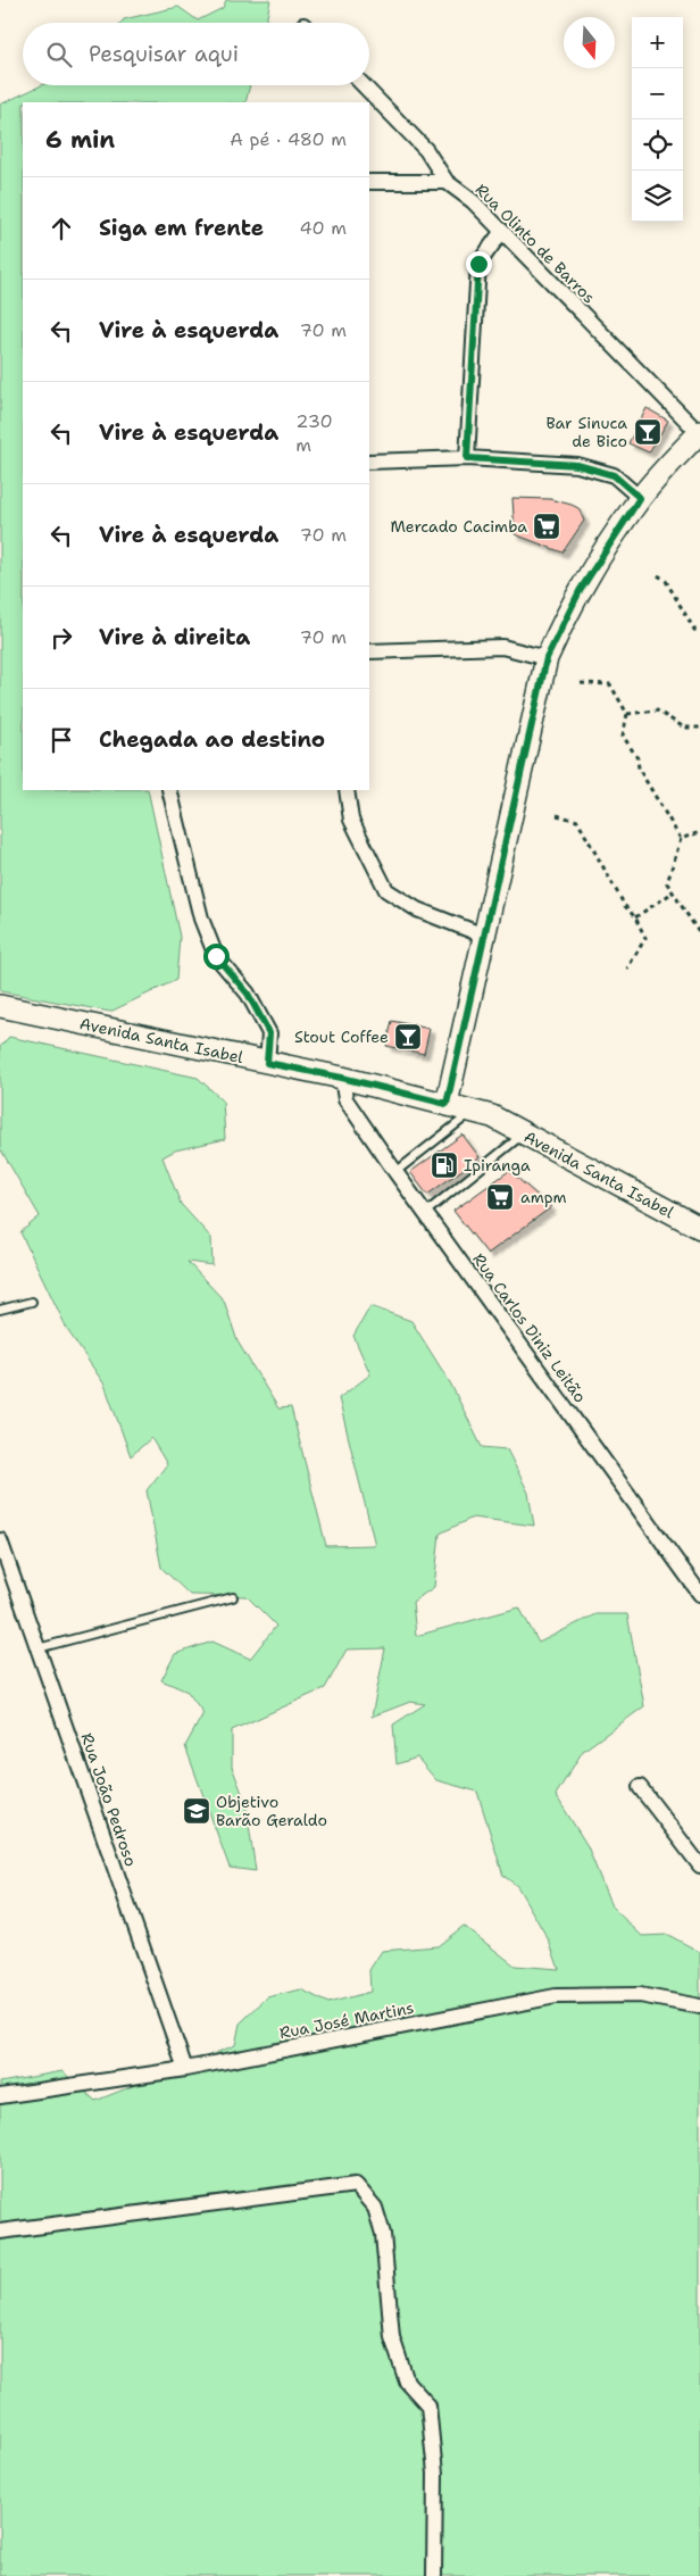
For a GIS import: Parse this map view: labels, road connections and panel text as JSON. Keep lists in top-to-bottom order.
{
  "streets": {
    "main road": ["Avenida Santa Isabel"],
    "street": [
      "Rua Olinto de Barros",
      "Rua Carlos Diniz Leitão",
      "Rua João Pedroso",
      "Rua José Martins"
    ]
  },
  "crossings": [
    ["Avenida Santa Isabel", "Rua Carlos Diniz Leitão"],
    ["Rua João Pedroso", "Rua José Martins"]
  ],
  "places": {
    "bar": ["Bar Sinuca de Bico", "Stout Coffee"],
    "supermarket": ["Mercado Cacimba", "ampm"],
    "fuel station": ["Ipiranga"],
    "school or university": ["Objetivo Barão Geraldo"]
  },
  "north": "bottom",
  "page": {
    "map_buttons": ["+", "−"],
    "search": "Pesquisar aqui",
    "heading": ["6 min", "A pé · 480 m"],
    "list": [
      ["Siga em frente", "40 m"],
      ["Vire à esquerda", "70 m"],
      ["Vire à esquerda", "230 m"],
      ["Vire à esquerda", "70 m"],
      ["Vire à direita", "70 m"],
      "Chegada ao destino"
    ]
  }
}
